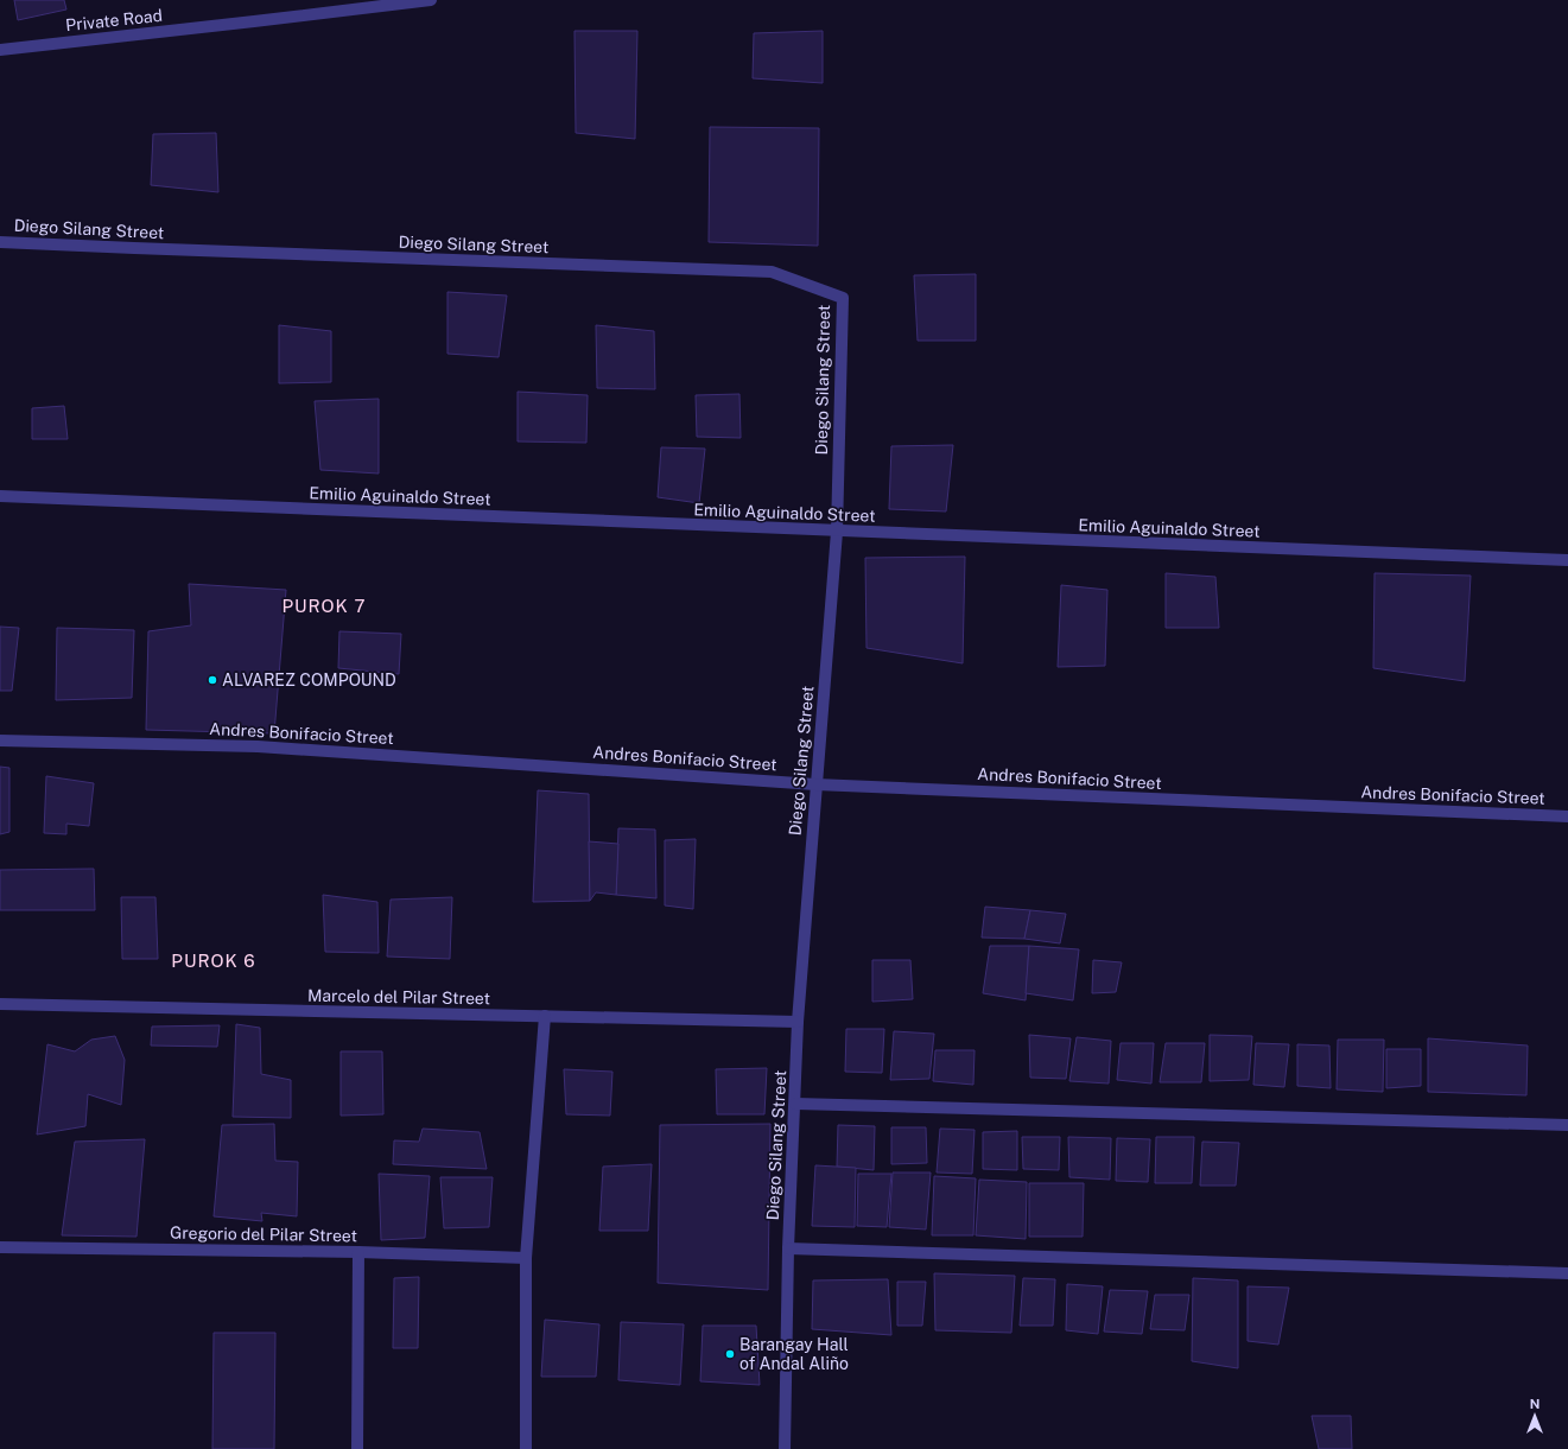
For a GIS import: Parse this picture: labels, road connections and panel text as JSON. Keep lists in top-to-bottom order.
{
  "streets": {
    "street": [
      "Private Road",
      "Diego Silang Street",
      "Emilio Aguinaldo Street",
      "Andres Bonifacio Street",
      "Marcelo del Pilar Street",
      "Gregorio del Pilar Street"
    ]
  },
  "crossings": [
    ["Diego Silang Street", "Emilio Aguinaldo Street"],
    ["Diego Silang Street", "Andres Bonifacio Street"],
    ["Diego Silang Street", "Marcelo del Pilar Street"]
  ],
  "districts": ["PUROK 7", "PUROK 6"],
  "places": ["ALVAREZ COMPOUND", "Barangay Hall of Andal Aliño"],
  "north": "top"
}
